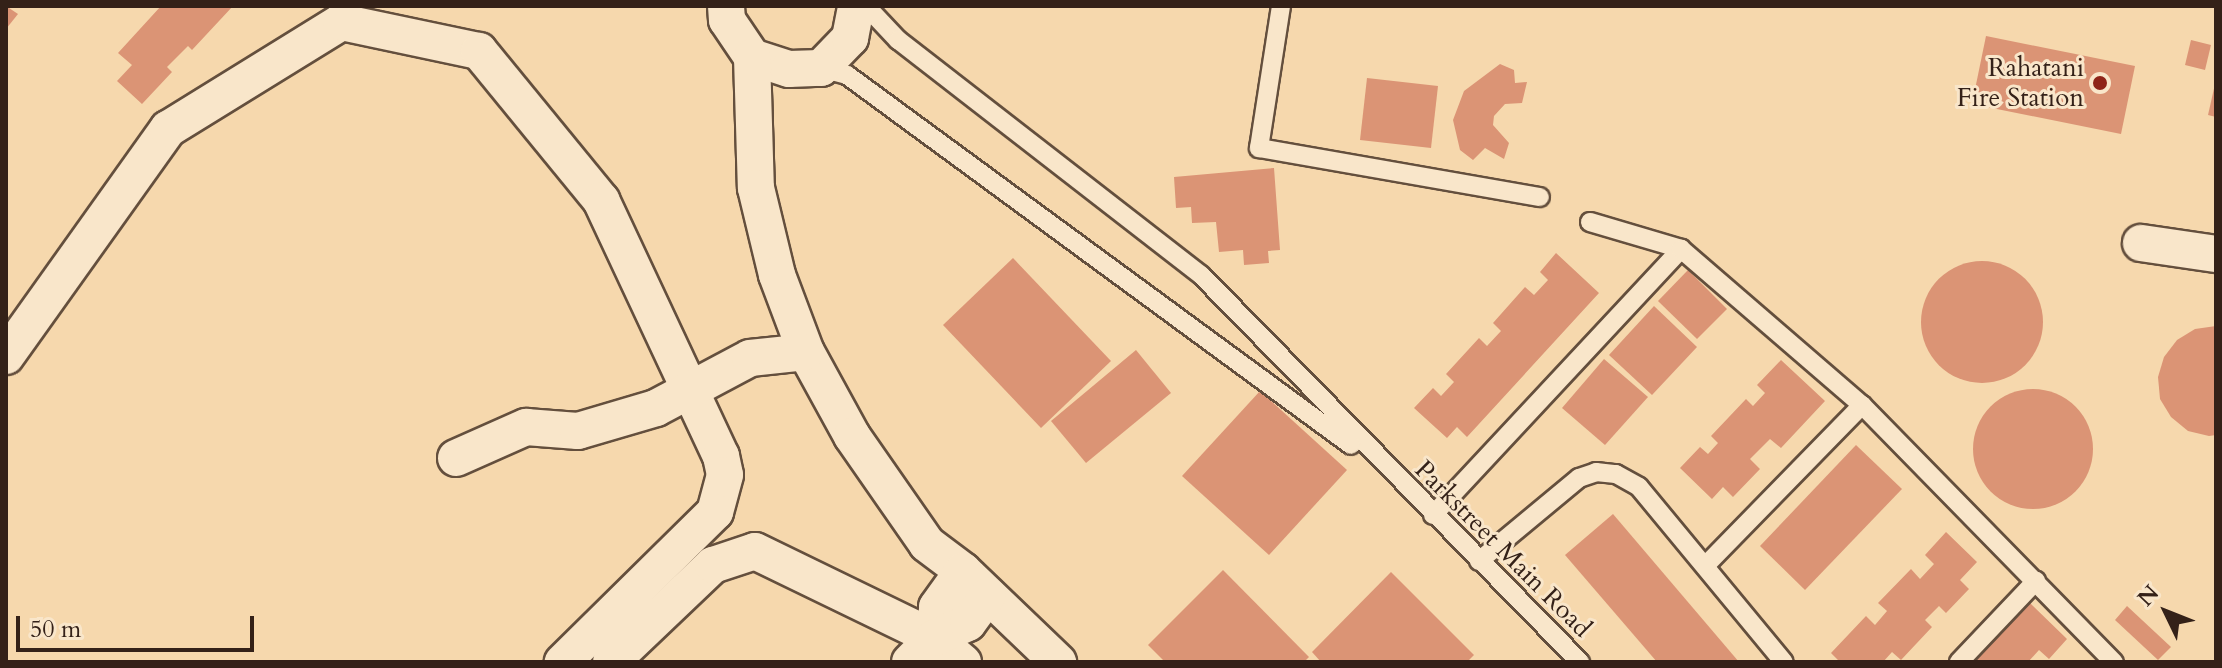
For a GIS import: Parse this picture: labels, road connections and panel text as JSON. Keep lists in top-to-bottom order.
{
  "streets": {
    "lane": ["Parkstreet Main Road"]
  },
  "places": ["Rahatani Fire Station"],
  "scale_bar": "50 m",
  "north": "top left"
}
